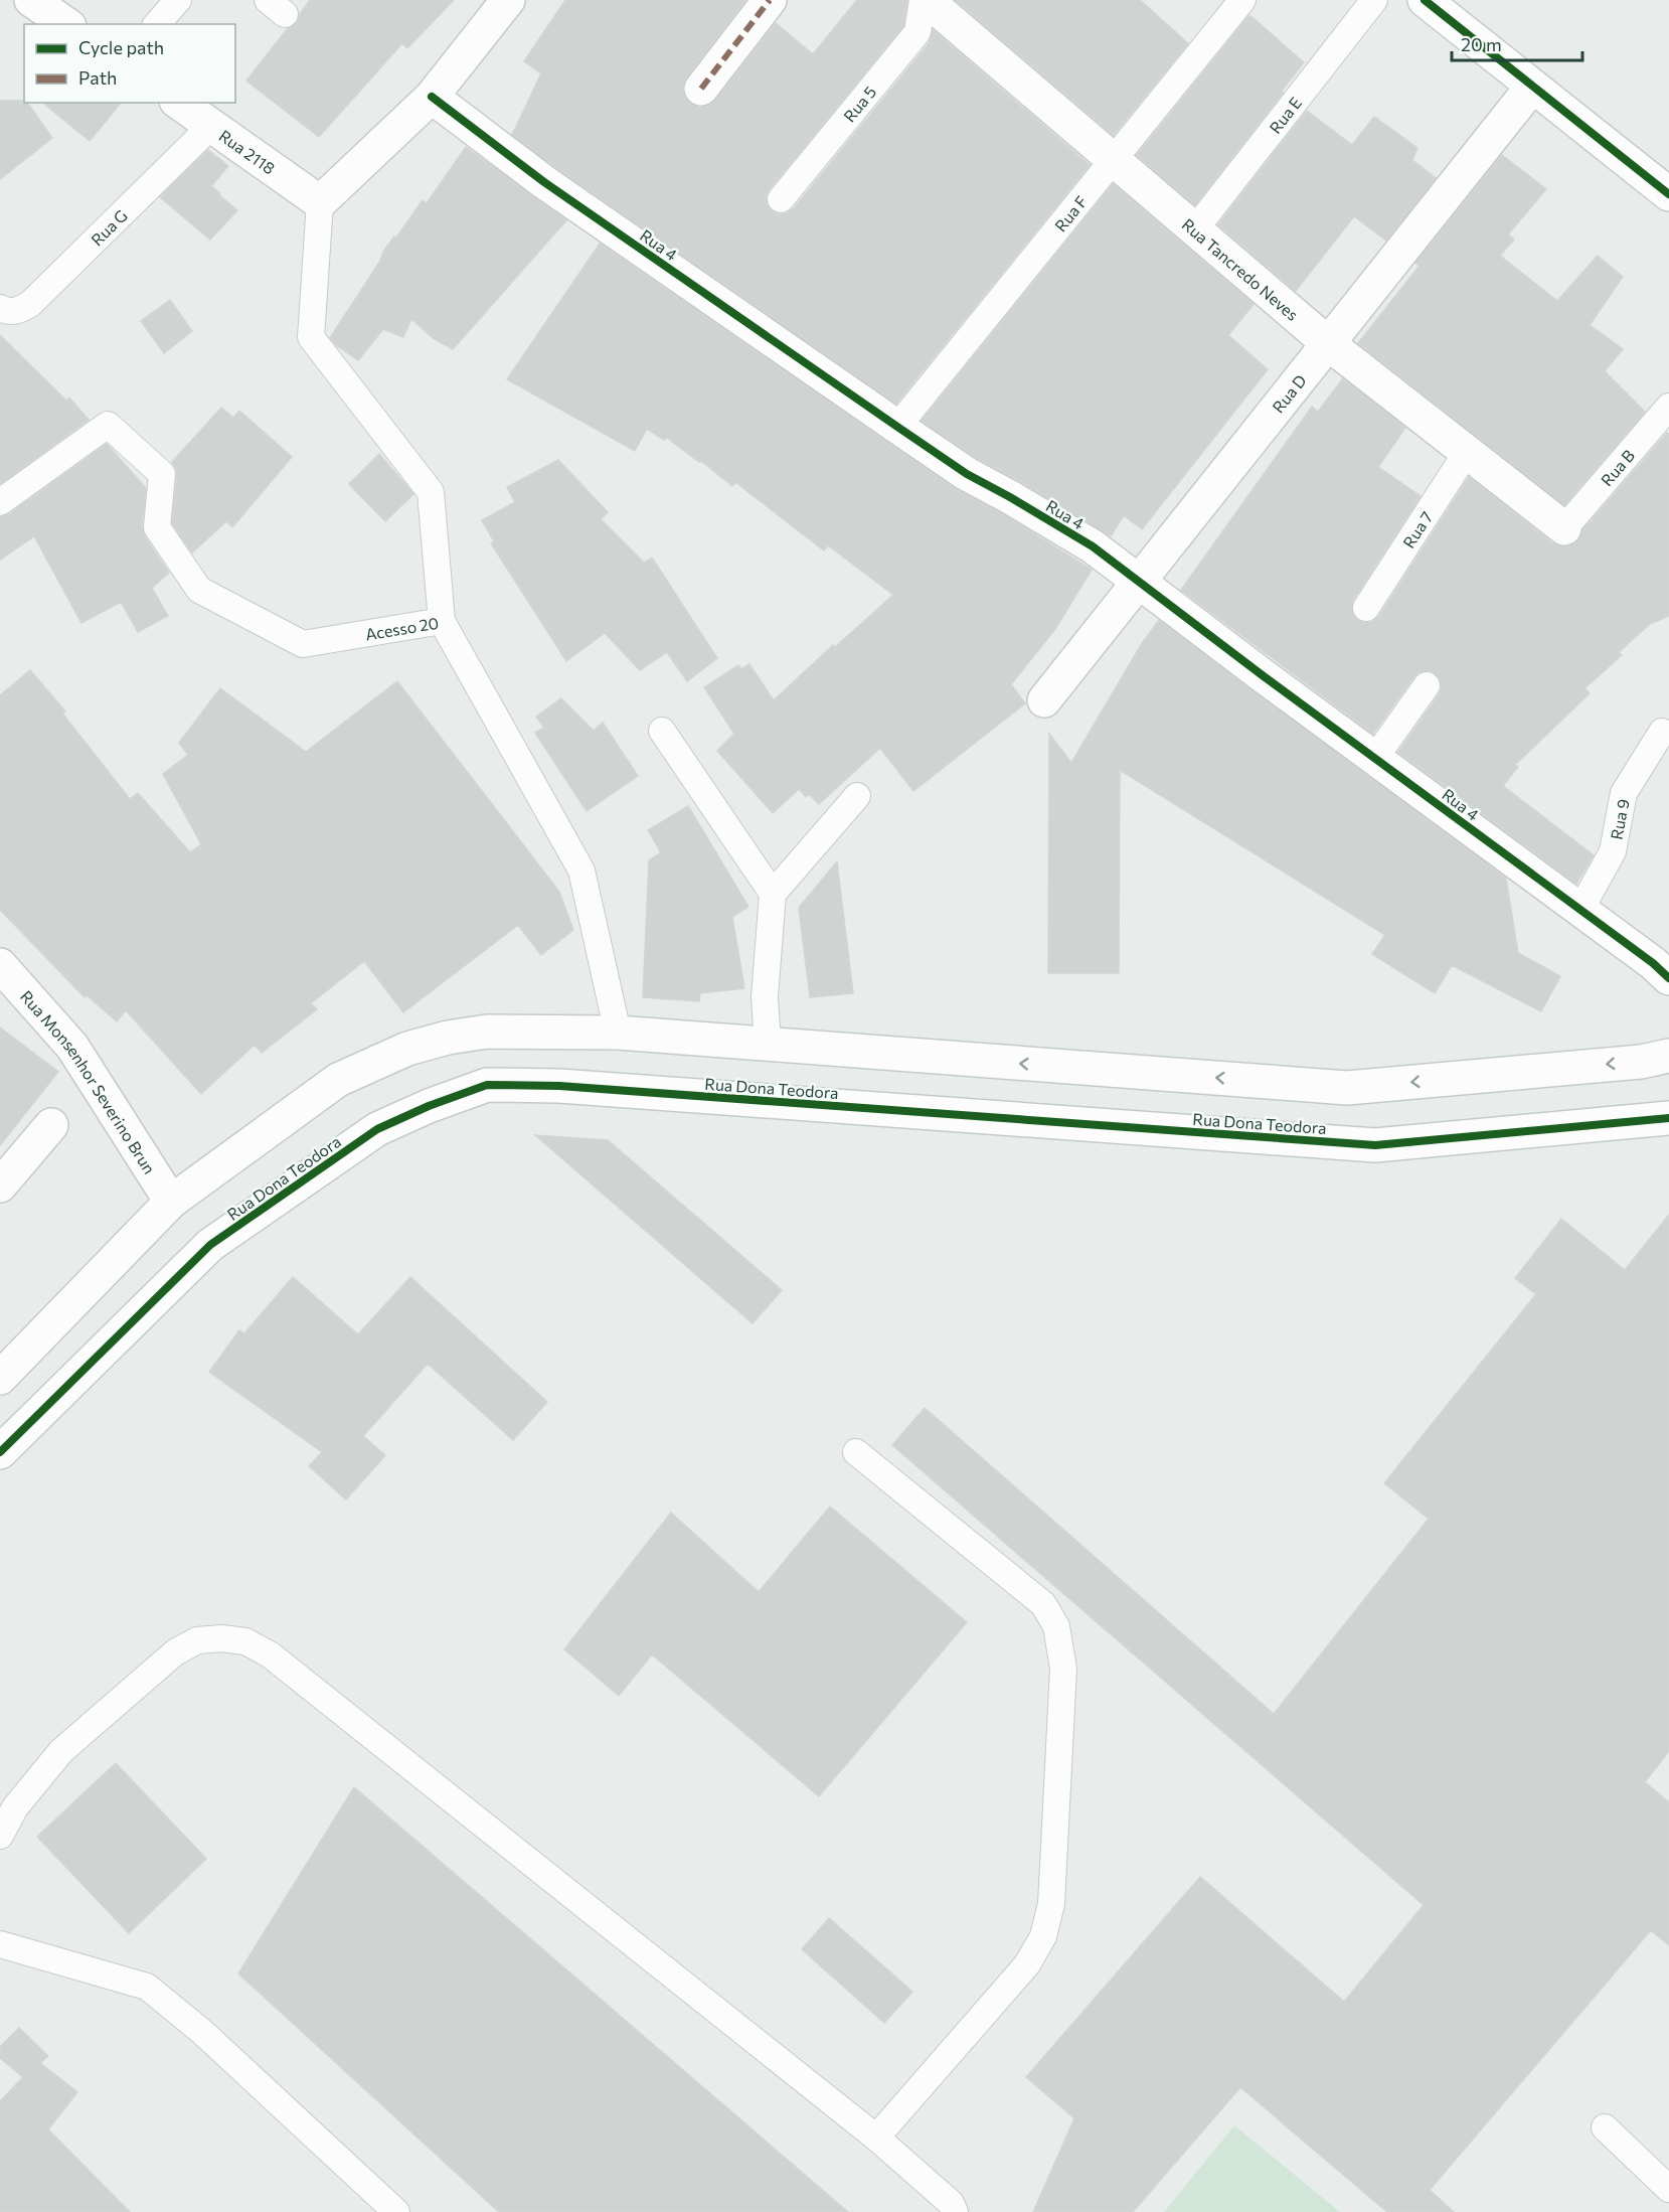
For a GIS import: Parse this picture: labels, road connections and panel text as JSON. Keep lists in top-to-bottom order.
{
  "streets": {
    "street": [
      "Rua 2118",
      "Rua 4",
      "Rua Tancredo Neves",
      "Rua D",
      "Rua Monsenhor Severino Brun",
      "Rua Dona Teodora"
    ],
    "lane": [
      "Rua 5",
      "Rua E",
      "Rua F",
      "Rua G",
      "Rua B",
      "Rua 7",
      "Acesso 20",
      "Rua 9"
    ]
  },
  "crossings": [
    ["Rua 5", "Rua Tancredo Neves"],
    ["Rua E", "Rua Tancredo Neves"],
    ["Rua 2118", "Rua G"],
    ["Rua F", "Rua 4"],
    ["Rua F", "Rua Tancredo Neves"],
    ["Rua 4", "Rua D"],
    ["Rua 4", "Rua 9"],
    ["Rua Tancredo Neves", "Rua D"],
    ["Rua Tancredo Neves", "Rua B"],
    ["Rua Tancredo Neves", "Rua 7"]
  ],
  "legend": ["Cycle path", "Path"],
  "scale_bar": "20 m"
}
